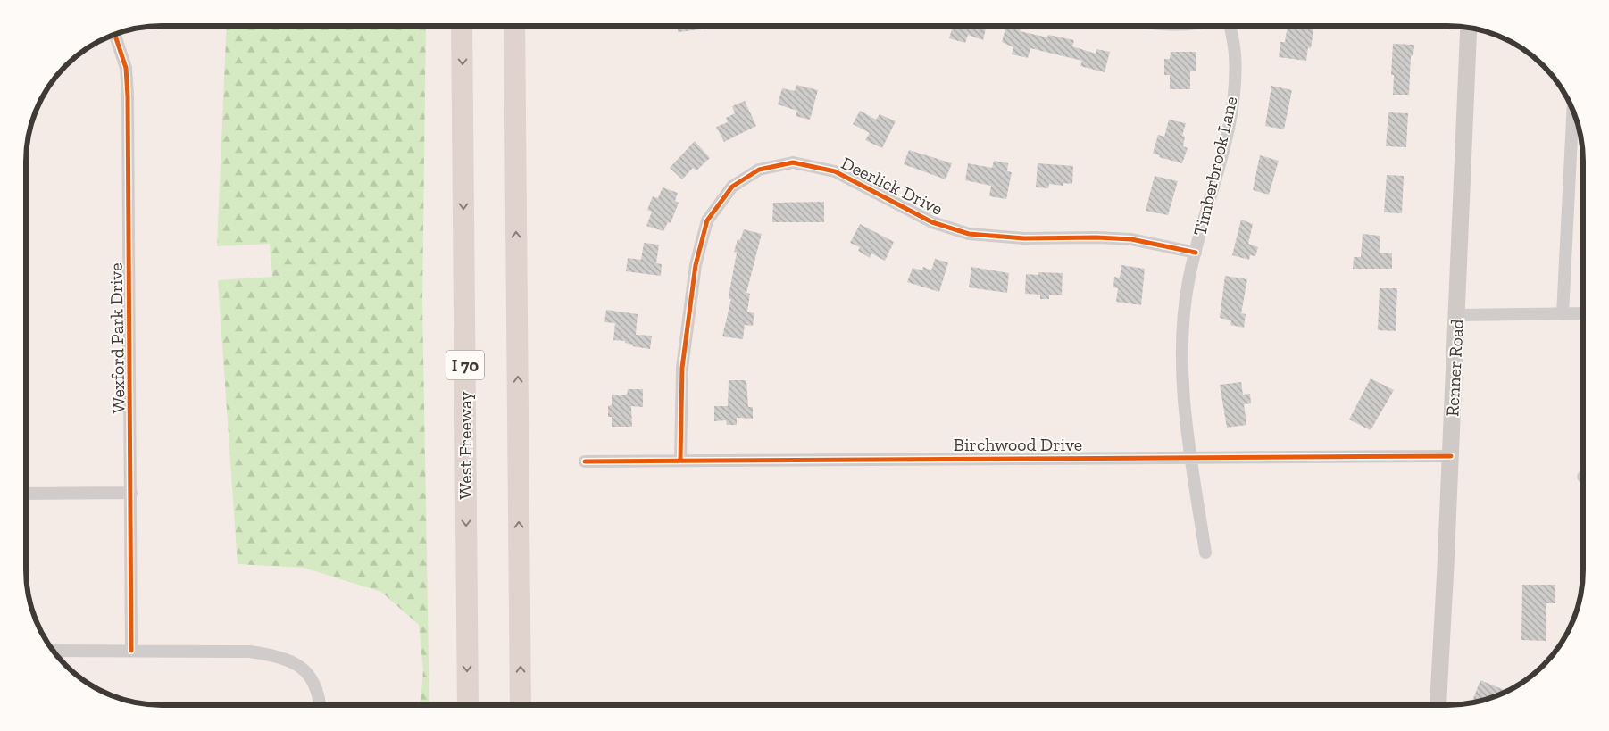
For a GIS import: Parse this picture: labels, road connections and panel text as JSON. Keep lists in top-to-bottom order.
{
  "streets": {
    "highway": ["I 70", "West Freeway"],
    "main road": ["Renner Road"],
    "street": [
      "Timberbrook Lane",
      "Deerlick Drive",
      "Wexford Park Drive",
      "Birchwood Drive"
    ]
  },
  "crossings": [
    ["Timberbrook Lane", "Deerlick Drive"],
    ["Timberbrook Lane", "Birchwood Drive"],
    ["Deerlick Drive", "Birchwood Drive"],
    ["Renner Road", "Birchwood Drive"]
  ]
}
